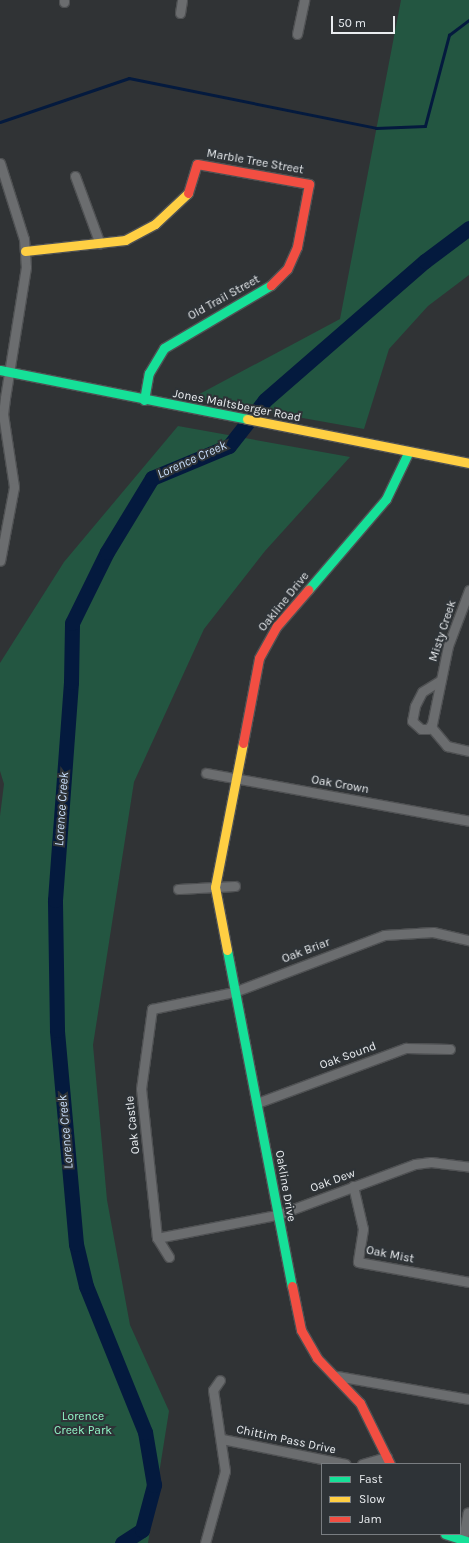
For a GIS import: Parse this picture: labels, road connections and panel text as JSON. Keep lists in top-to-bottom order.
{
  "streets": {
    "street": [
      "Marble Tree Street",
      "Old Trail Street",
      "Jones Maltsberger Road",
      "Oakline Drive",
      "Misty Creek",
      "Oak Crown",
      "Oak Briar",
      "Oak Sound",
      "Oak Castle",
      "Oak Dew",
      "Oak Mist",
      "Chittim Pass Drive"
    ]
  },
  "crossings": [
    ["Marble Tree Street", "Old Trail Street"],
    ["Old Trail Street", "Jones Maltsberger Road"],
    ["Jones Maltsberger Road", "Oakline Drive"],
    ["Oakline Drive", "Oak Crown"],
    ["Oakline Drive", "Oak Briar"],
    ["Oakline Drive", "Oak Sound"],
    ["Oakline Drive", "Oak Dew"],
    ["Oak Briar", "Oak Castle"],
    ["Oak Castle", "Oak Dew"],
    ["Oak Dew", "Oak Mist"]
  ],
  "water": ["Lorence Creek"],
  "parks": ["Lorence Creek Park"],
  "legend": ["Fast", "Slow", "Jam"],
  "scale_bar": "50 m"
}
